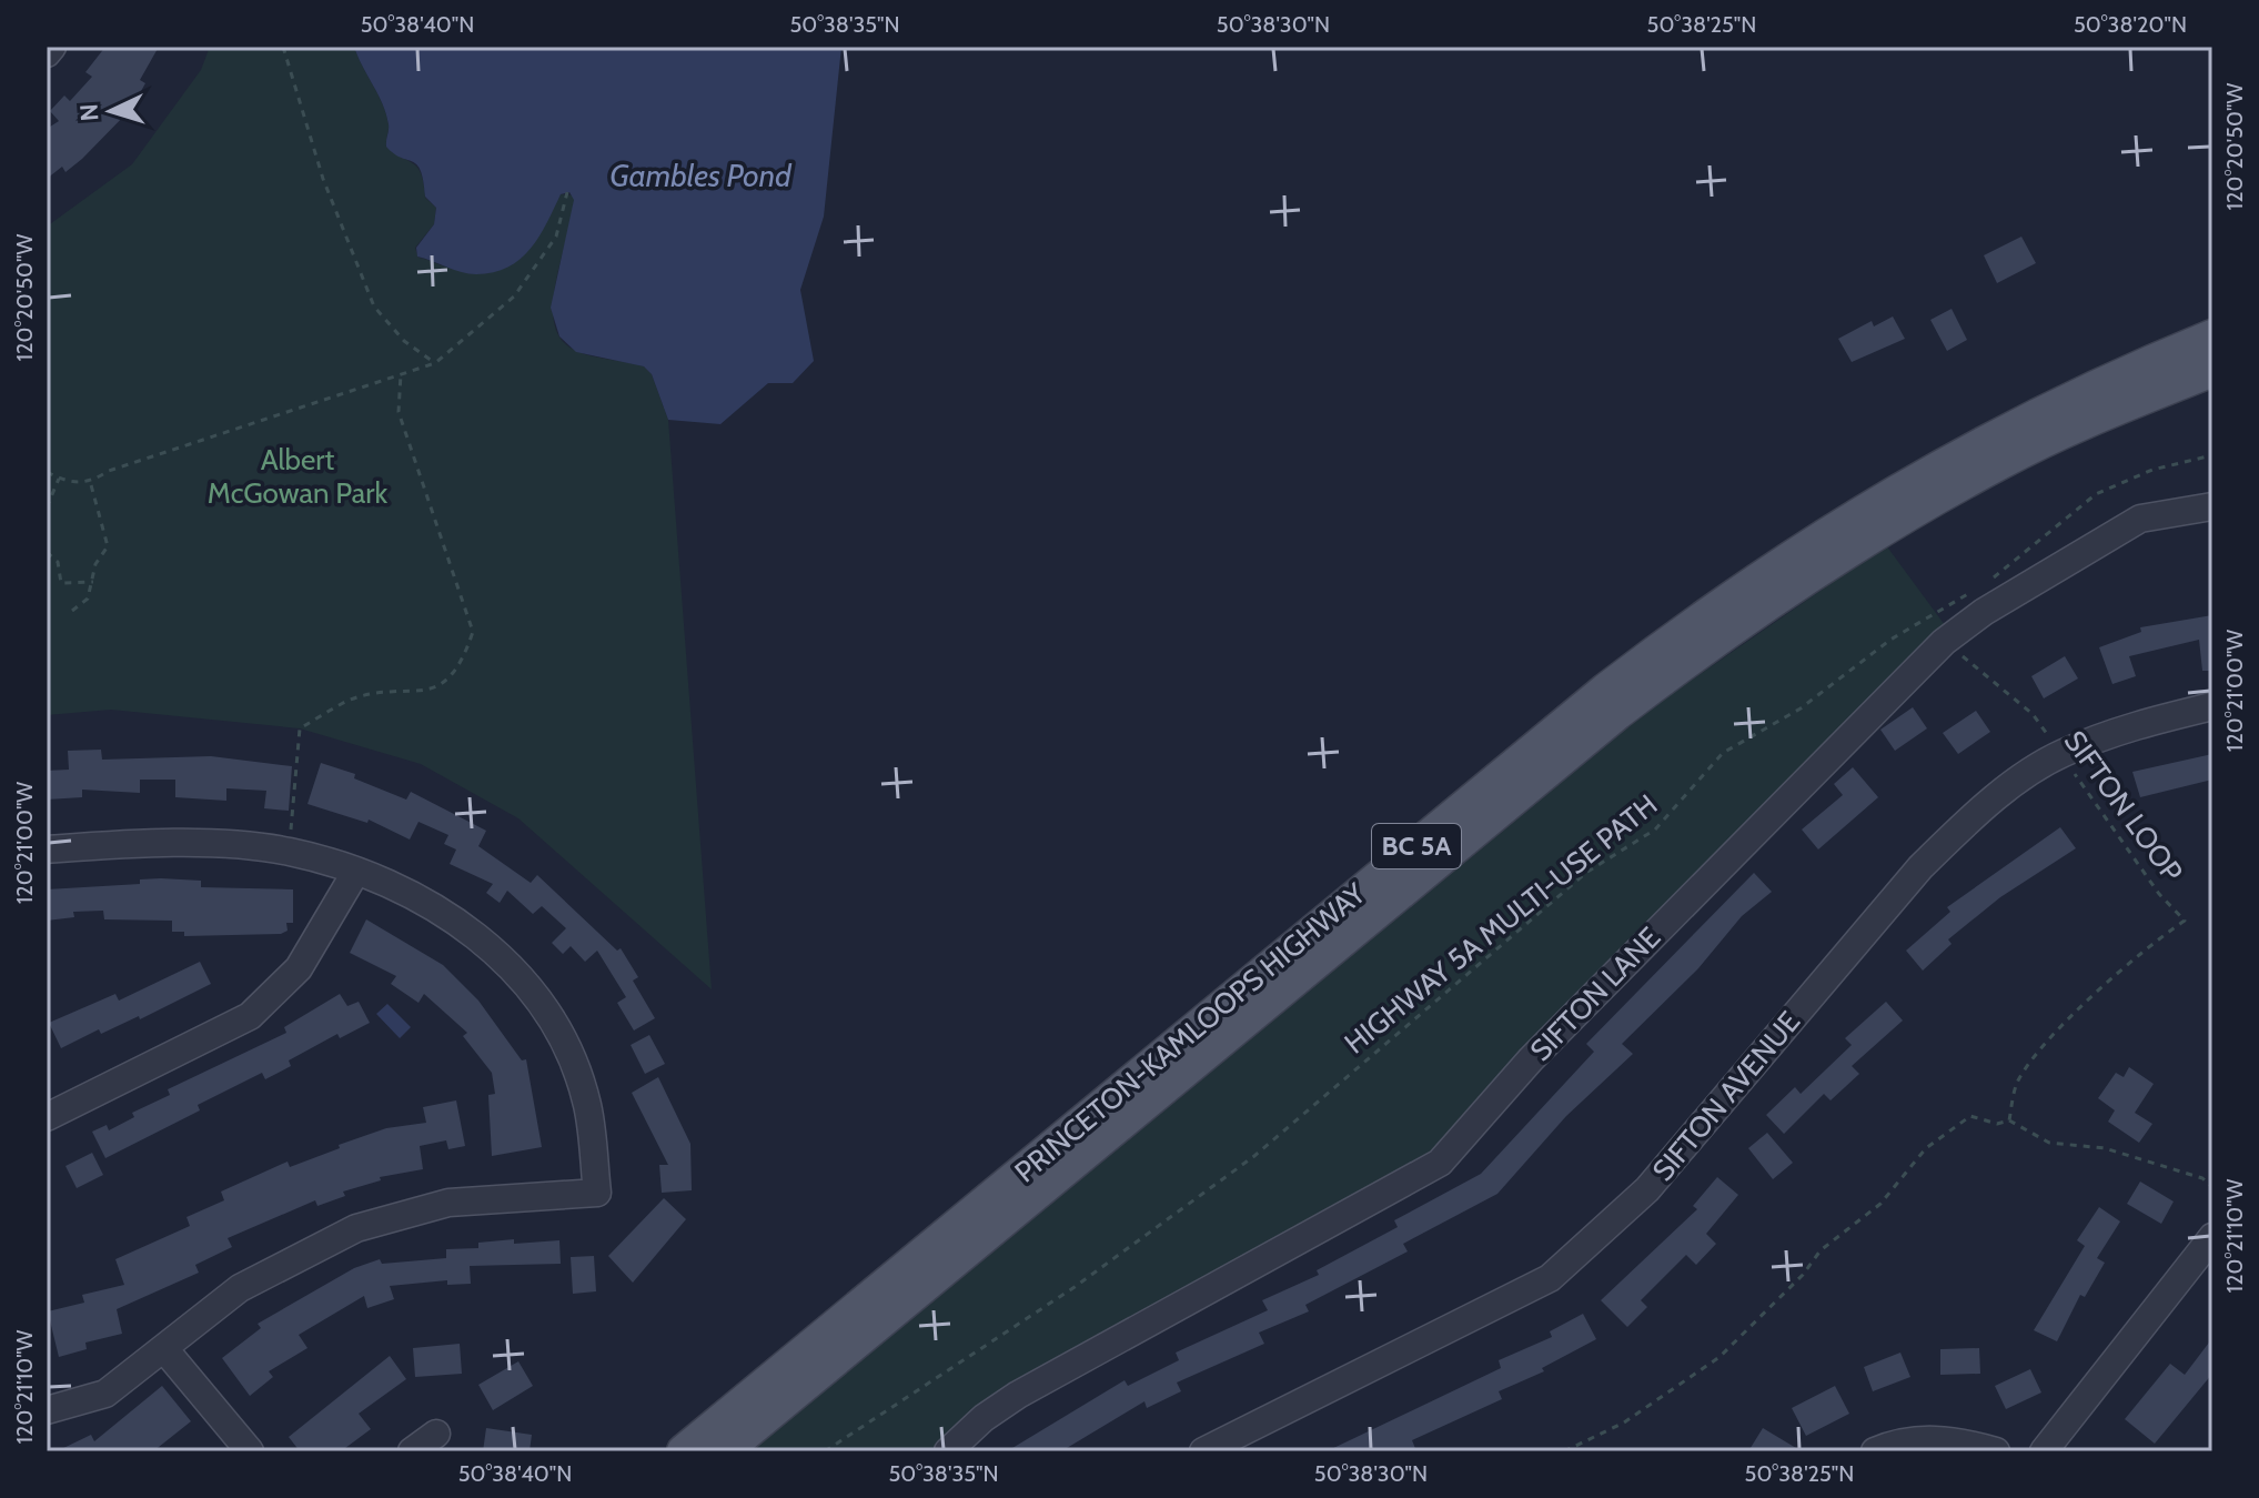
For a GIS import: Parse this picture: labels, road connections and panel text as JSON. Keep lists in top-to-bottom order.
{
  "streets": {
    "main road": ["BC 5A", "PRINCETON-KAMLOOPS HIGHWAY"],
    "street": ["SIFTON LANE", "SIFTON AVENUE"],
    "path": ["SIFTON LOOP", "HIGHWAY 5A MULTI-USE PATH"]
  },
  "crossings": [
    ["SIFTON LOOP", "SIFTON LANE"],
    ["SIFTON LOOP", "SIFTON AVENUE"]
  ],
  "water": ["Gambles Pond"],
  "parks": ["Albert McGowan Park"],
  "north": "left",
  "coordinates": [
    "50°38'40\"N",
    "50°38'35\"N",
    "50°38'30\"N",
    "50°38'25\"N",
    "50°38'20\"N",
    "120°20'50\"W",
    "120°21'00\"W",
    "120°21'10\"W"
  ]
}
